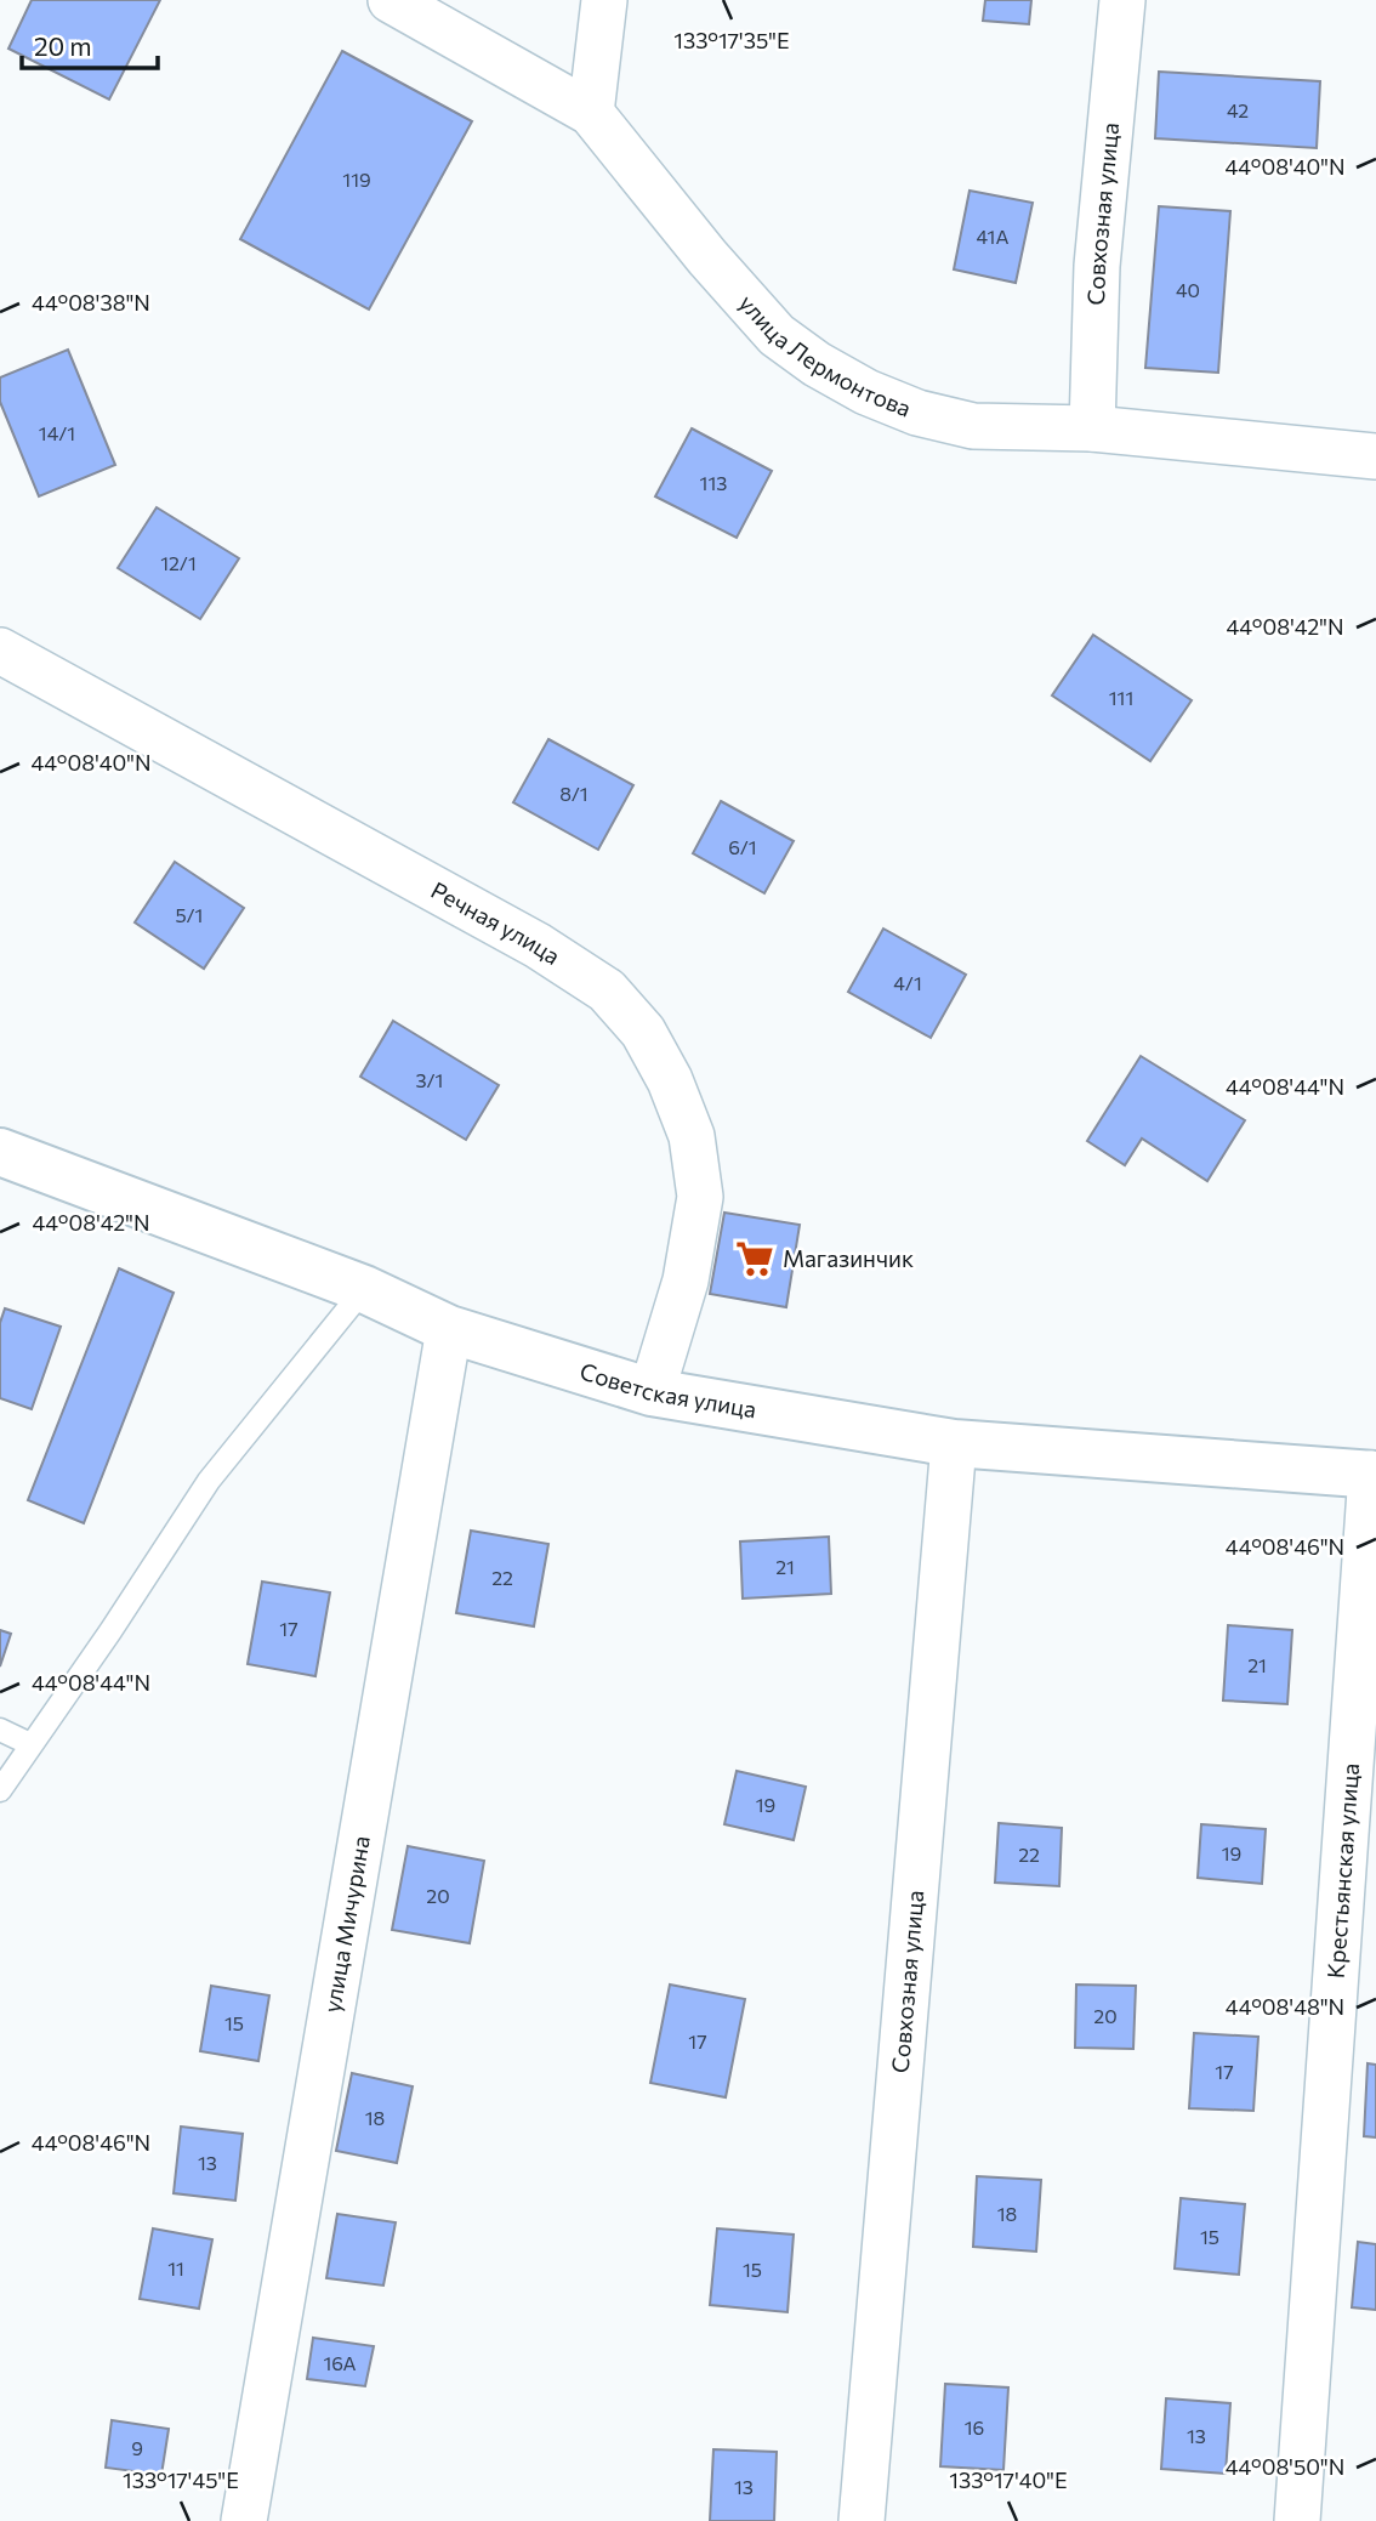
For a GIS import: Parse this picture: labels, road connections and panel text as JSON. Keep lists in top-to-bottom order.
{
  "streets": {
    "street": [
      "Совхозная улица",
      "улица Лермонтова",
      "Речная улица",
      "Советская улица",
      "Крестьянская улица",
      "улица Мичурина"
    ]
  },
  "crossings": [
    ["Совхозная улица", "улица Лермонтова"],
    ["Совхозная улица", "Советская улица"],
    ["Речная улица", "Советская улица"],
    ["Советская улица", "Крестьянская улица"],
    ["Советская улица", "улица Мичурина"]
  ],
  "places": {
    "supermarket": ["Магазинчик"]
  },
  "house_numbers": [
    "42",
    "119",
    "41А",
    "40",
    "14/1",
    "113",
    "12/1",
    "111",
    "8/1",
    "6/1",
    "5/1",
    "4/1",
    "3/1",
    "21",
    "22",
    "17",
    "21",
    "19",
    "19",
    "22",
    "20",
    "20",
    "15",
    "17",
    "17",
    "18",
    "13",
    "18",
    "15",
    "11",
    "15",
    "16А",
    "16",
    "13",
    "9",
    "13"
  ],
  "scale_bar": "20 m",
  "coordinates": [
    "133°17'35\"E",
    "44°08'40\"N",
    "44°08'38\"N",
    "44°08'42\"N",
    "44°08'44\"N",
    "44°08'46\"N",
    "44°08'48\"N",
    "44°08'50\"N",
    "133°17'45\"E",
    "133°17'40\"E"
  ]
}
